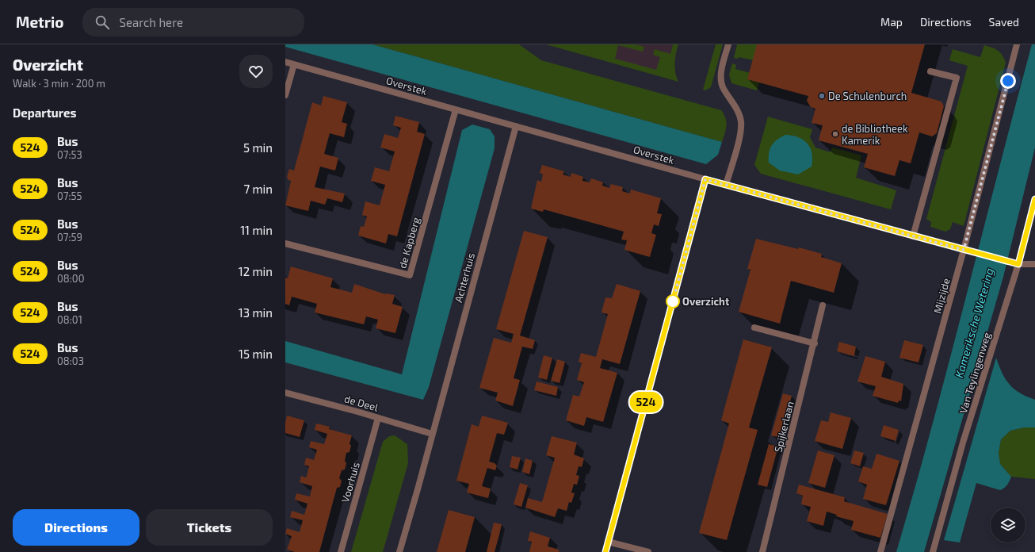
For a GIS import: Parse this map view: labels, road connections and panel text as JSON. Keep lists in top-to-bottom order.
{
  "streets": {
    "street": [
      "Overstek",
      "de Kapberg",
      "Achterhuis",
      "Mijzijde",
      "Van Teylingenweg",
      "de Deel",
      "Spijkerlaan",
      "Voorhuis"
    ]
  },
  "crossings": [
    ["Overstek", "de Kapberg"],
    ["Overstek", "Achterhuis"],
    ["Overstek", "Mijzijde"],
    ["Overstek", "Van Teylingenweg"],
    ["Achterhuis", "de Deel"],
    ["de Deel", "Voorhuis"]
  ],
  "water": ["Kameriksche Wetering"],
  "places": ["De Schulenburch", "de Bibliotheek Kamerik", "Overzicht"],
  "lines": ["bus line 524"],
  "page": {
    "header": "Metrio",
    "search": "Search here",
    "nav": ["Map", "Directions", "Saved"],
    "heading": [
      ["Overzicht", "Walk · 3 min · 200 m"],
      "Departures"
    ],
    "on_map": "524",
    "list": [
      {
        "mark": "524",
        "name": "Bus",
        "note": "07:53",
        "value": "5 min"
      },
      {
        "mark": "524",
        "name": "Bus",
        "note": "07:55",
        "value": "7 min"
      },
      {
        "mark": "524",
        "name": "Bus",
        "note": "07:59",
        "value": "11 min"
      },
      {
        "mark": "524",
        "name": "Bus",
        "note": "08:00",
        "value": "12 min"
      },
      {
        "mark": "524",
        "name": "Bus",
        "note": "08:01",
        "value": "13 min"
      },
      {
        "mark": "524",
        "name": "Bus",
        "note": "08:03",
        "value": "15 min"
      }
    ],
    "buttons": ["Directions", "Tickets"]
  }
}
